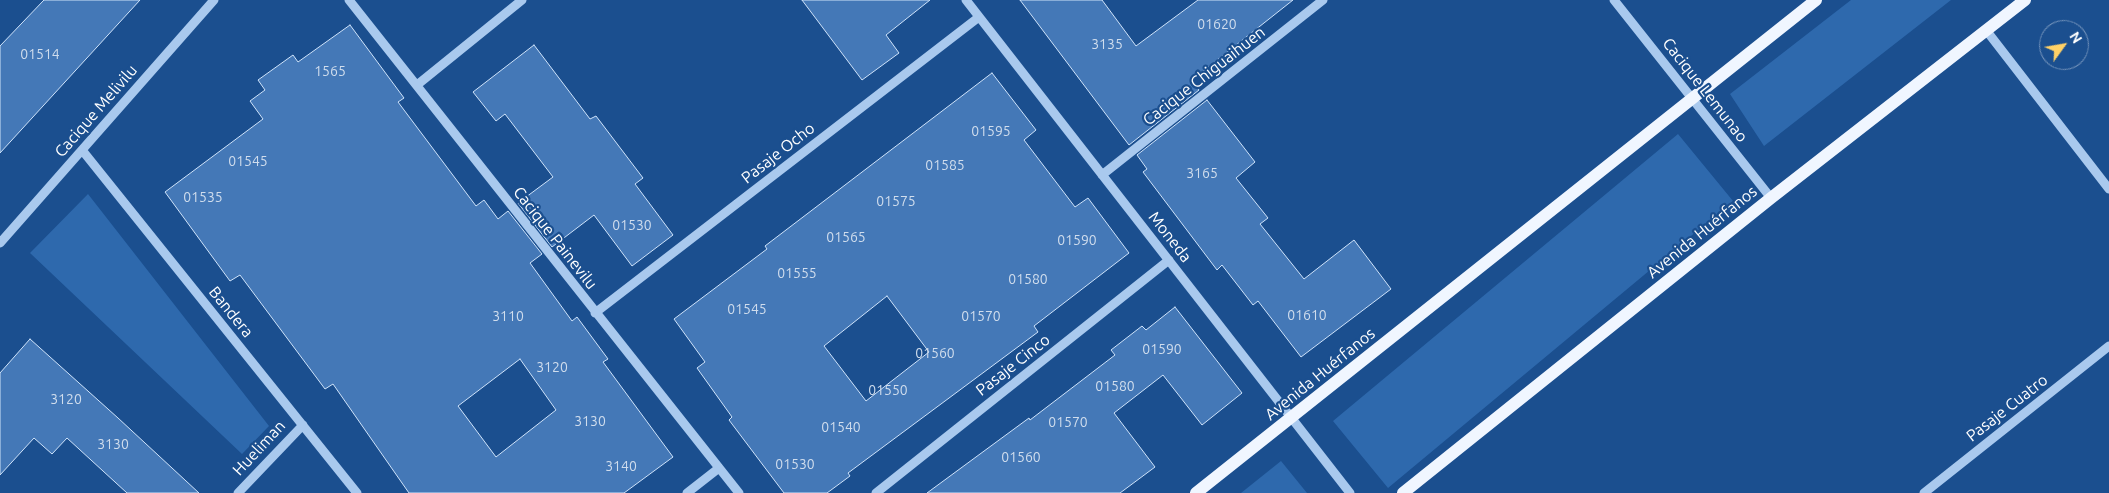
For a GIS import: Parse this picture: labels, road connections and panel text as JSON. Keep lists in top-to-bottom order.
{
  "streets": {
    "main road": ["Avenida Huérfanos"],
    "street": [
      "Cacique Chiguaihuen",
      "Cacique Lemunao",
      "Cacique Melivilu",
      "Pasaje Ocho",
      "Moneda",
      "Cacique Painevilu",
      "Bandera",
      "Pasaje Cinco",
      "Pasaje Cuatro",
      "Hueliman"
    ]
  },
  "crossings": [
    ["Cacique Chiguaihuen", "Moneda"],
    ["Cacique Lemunao", "Avenida Huérfanos"],
    ["Cacique Melivilu", "Bandera"],
    ["Pasaje Ocho", "Moneda"],
    ["Pasaje Ocho", "Cacique Painevilu"],
    ["Avenida Huérfanos", "Moneda"],
    ["Moneda", "Pasaje Cinco"],
    ["Bandera", "Hueliman"]
  ],
  "house_numbers": [
    "01620",
    "3135",
    "01514",
    "1565",
    "01595",
    "01545",
    "01585",
    "3165",
    "01535",
    "01575",
    "01530",
    "01565",
    "01590",
    "01555",
    "01580",
    "01545",
    "01610",
    "3110",
    "01570",
    "01590",
    "01560",
    "3120",
    "01580",
    "01550",
    "3120",
    "3130",
    "01570",
    "01540",
    "3130",
    "01560",
    "01530",
    "3140"
  ],
  "north": "top right"
}
